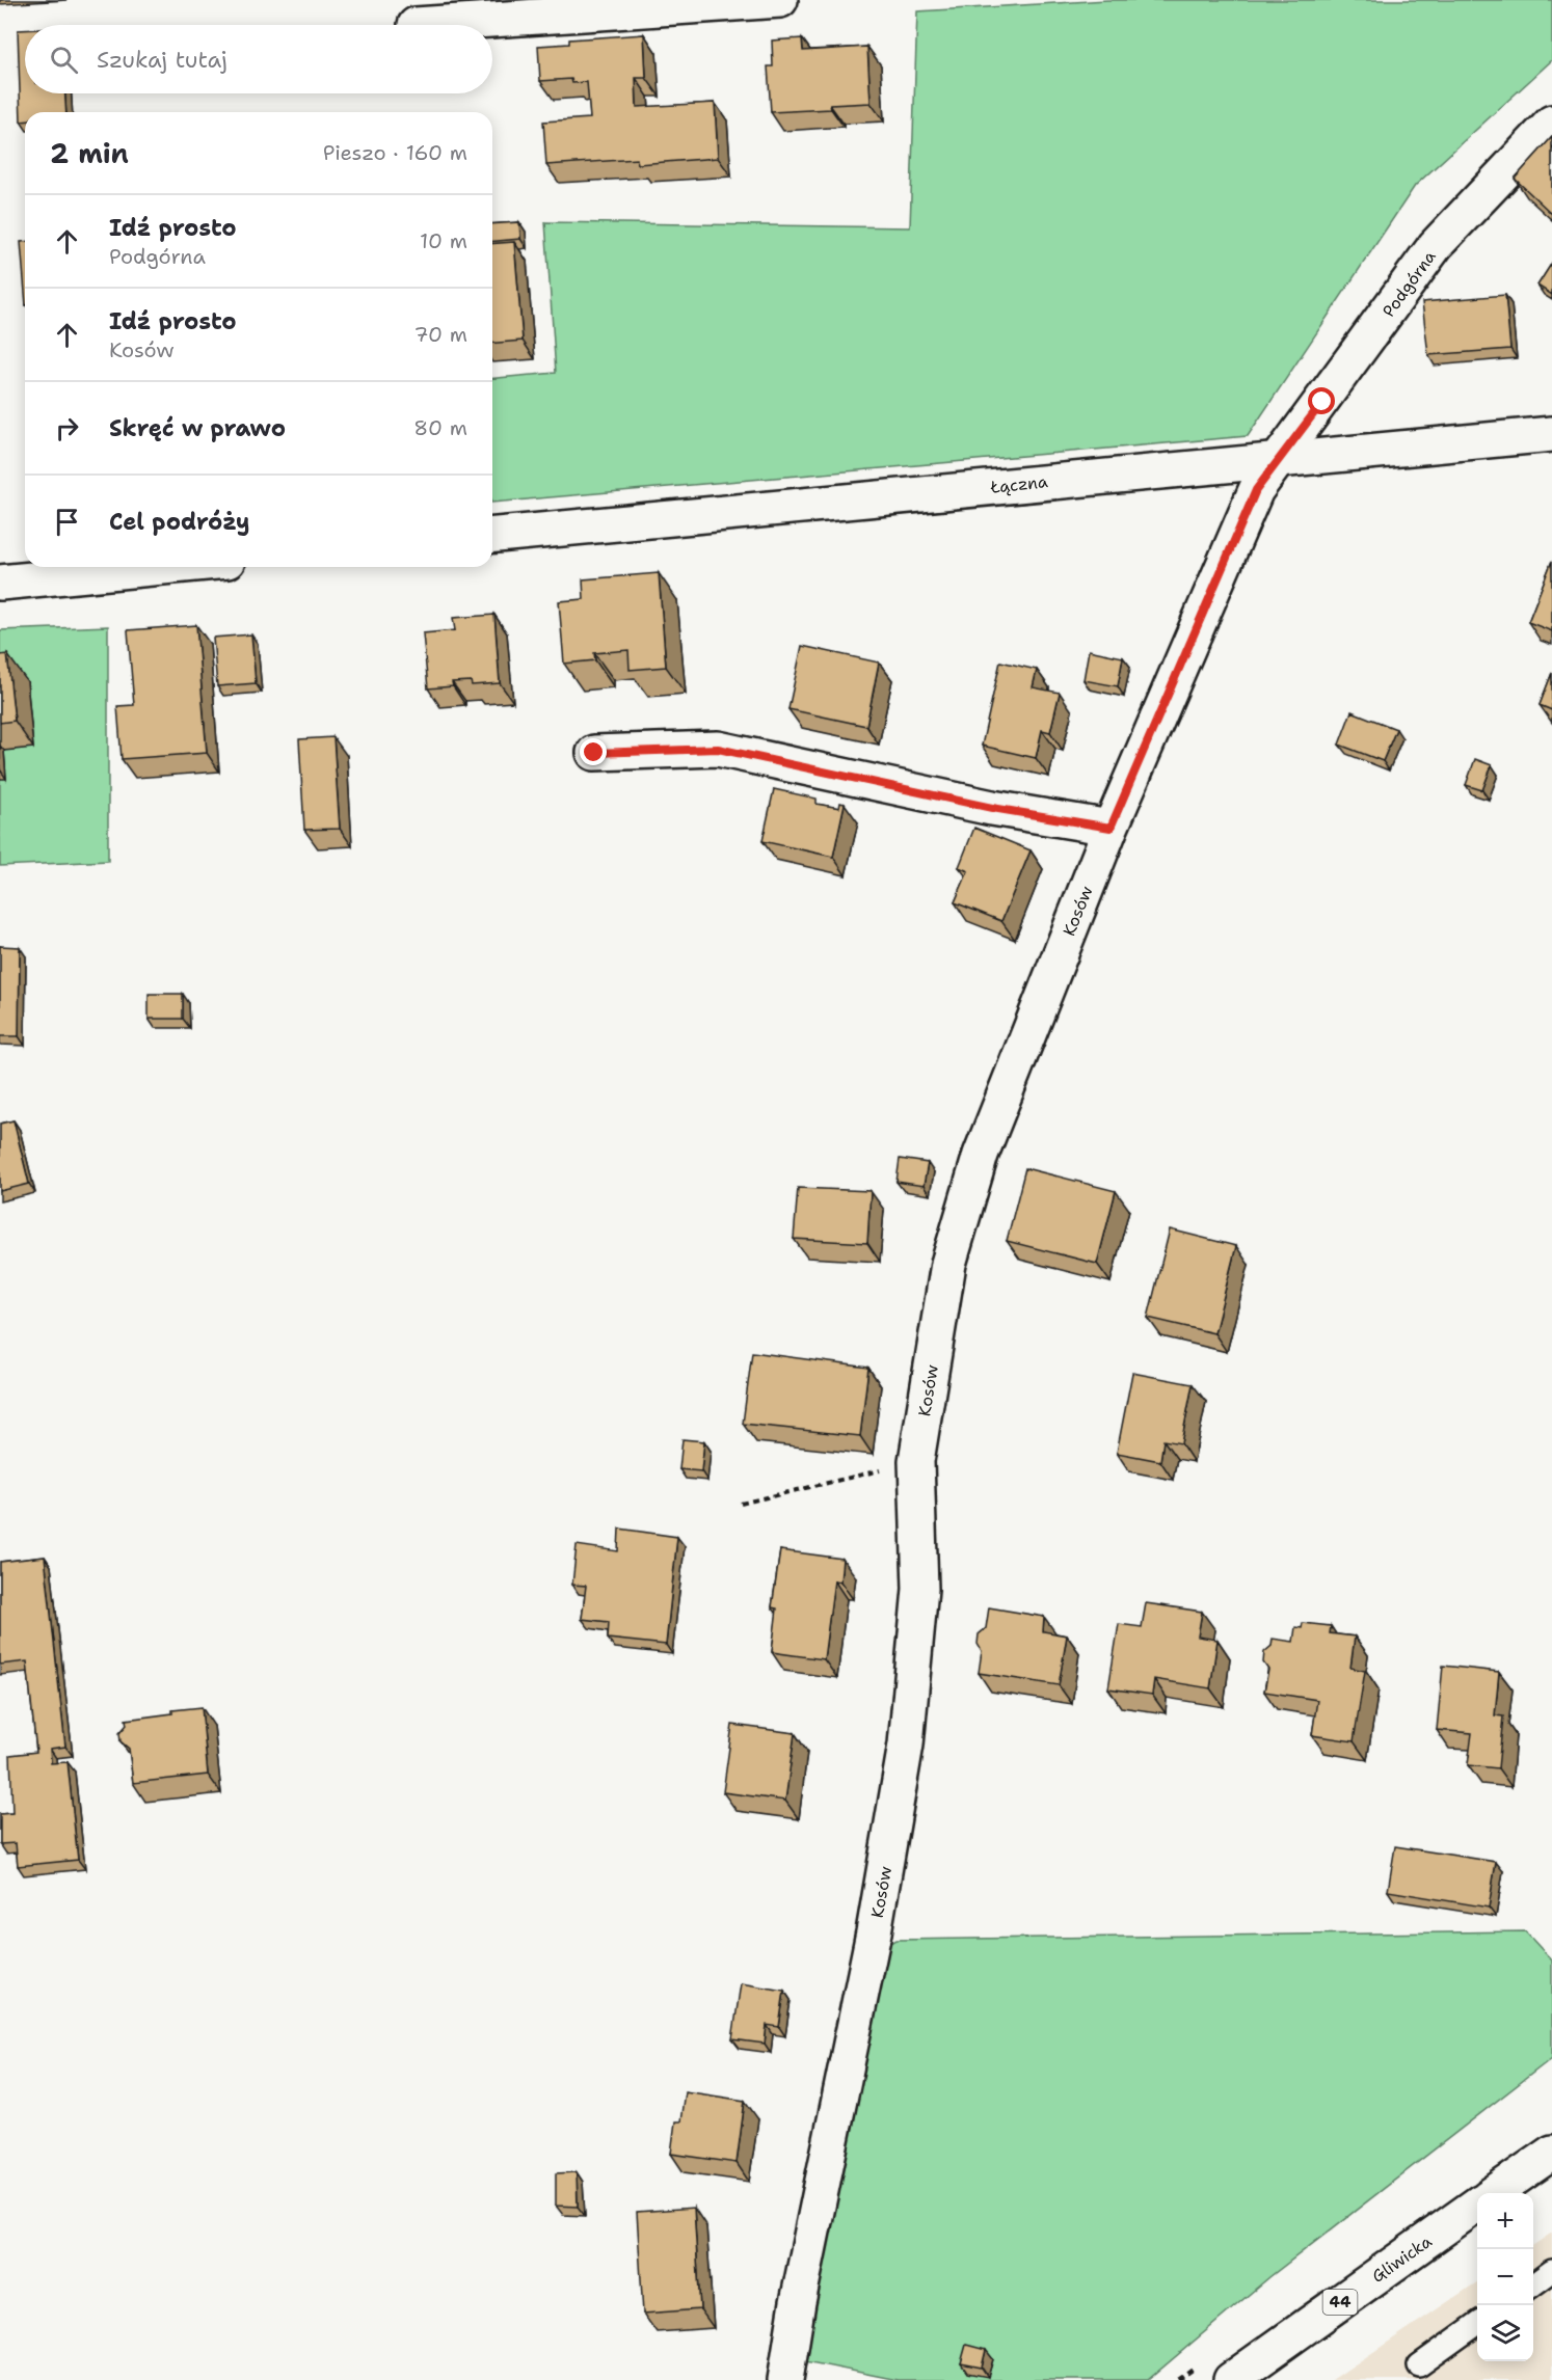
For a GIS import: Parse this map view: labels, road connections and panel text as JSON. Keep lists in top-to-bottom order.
{
  "streets": {
    "street": [
      "Podgórna",
      "Łączna",
      "Kosów",
      "Gliwicka",
      "44"
    ]
  },
  "crossings": [
    ["Podgórna", "Łączna"],
    ["Podgórna", "Kosów"],
    ["Łączna", "Kosów"]
  ],
  "page": {
    "search": "Szukaj tutaj",
    "heading": ["2 min", "Pieszo · 160 m"],
    "list": [
      ["Idź prosto", "Podgórna", "10 m"],
      ["Idź prosto", "Kosów", "70 m"],
      ["Skręć w prawo", "80 m"],
      "Cel podróży"
    ],
    "map_buttons": ["+", "−"]
  }
}
